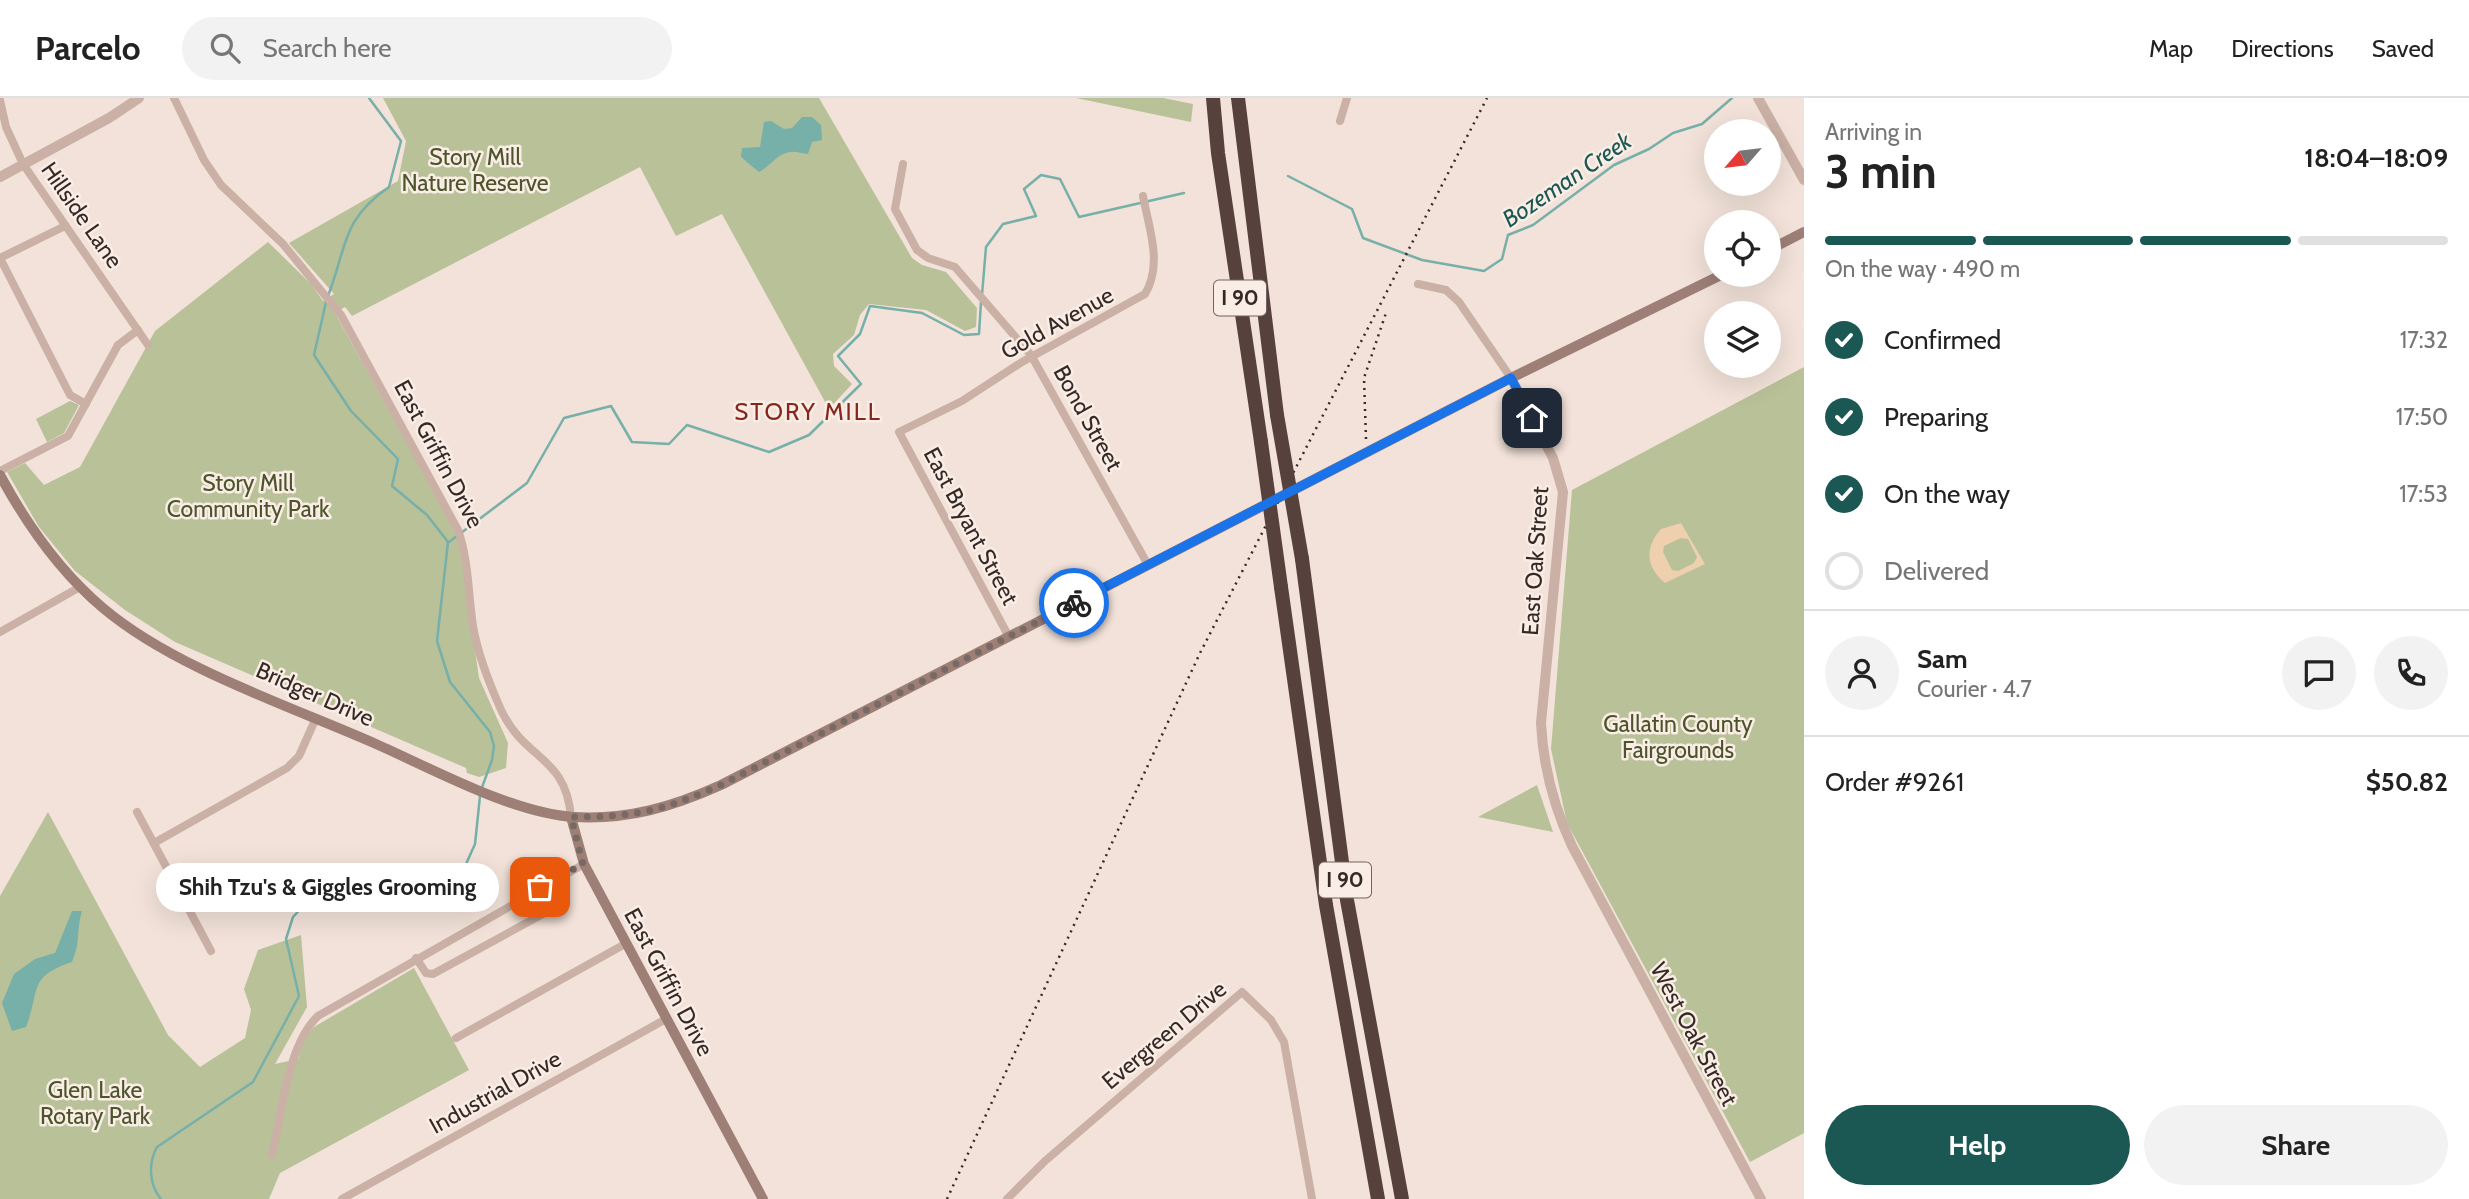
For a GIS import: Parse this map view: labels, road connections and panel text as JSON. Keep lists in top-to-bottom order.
{
  "streets": {
    "highway": ["I 90"],
    "main road": ["East Griffin Drive", "Bridger Drive"],
    "street": [
      "Hillside Lane",
      "Gold Avenue",
      "Bond Street",
      "East Bryant Street",
      "East Oak Street",
      "West Oak Street",
      "Evergreen Drive",
      "Industrial Drive"
    ]
  },
  "crossings": [
    ["Gold Avenue", "Bond Street"],
    ["Gold Avenue", "East Bryant Street"],
    ["Bond Street", "Bridger Drive"],
    ["East Griffin Drive", "Bridger Drive"],
    ["East Griffin Drive", "Industrial Drive"],
    ["East Bryant Street", "Bridger Drive"],
    ["East Oak Street", "Bridger Drive"],
    ["East Oak Street", "West Oak Street"]
  ],
  "districts": ["STORY MILL"],
  "water": ["Bozeman Creek"],
  "parks": [
    "Story Mill Nature Reserve",
    "Story Mill Community Park",
    "Gallatin County Fairgrounds",
    "Glen Lake Rotary Park"
  ],
  "places": ["Shih Tzu's & Giggles Grooming"],
  "north": "bottom left",
  "page": {
    "header": "Parcelo",
    "search": "Search here",
    "nav": ["Map", "Directions", "Saved"],
    "heading": ["3 min", "Arriving in", "18:04–18:09"],
    "panel": [
      "Sam",
      "Courier · 4.7",
      "Order #9261",
      "$50.82"
    ],
    "bar": "On the way · 490 m",
    "list": [
      ["Confirmed", "17:32"],
      ["Preparing", "17:50"],
      ["On the way", "17:53"],
      "Delivered"
    ],
    "bubble": "Shih Tzu's & Giggles Grooming",
    "buttons": ["Help", "Share"]
  }
}
